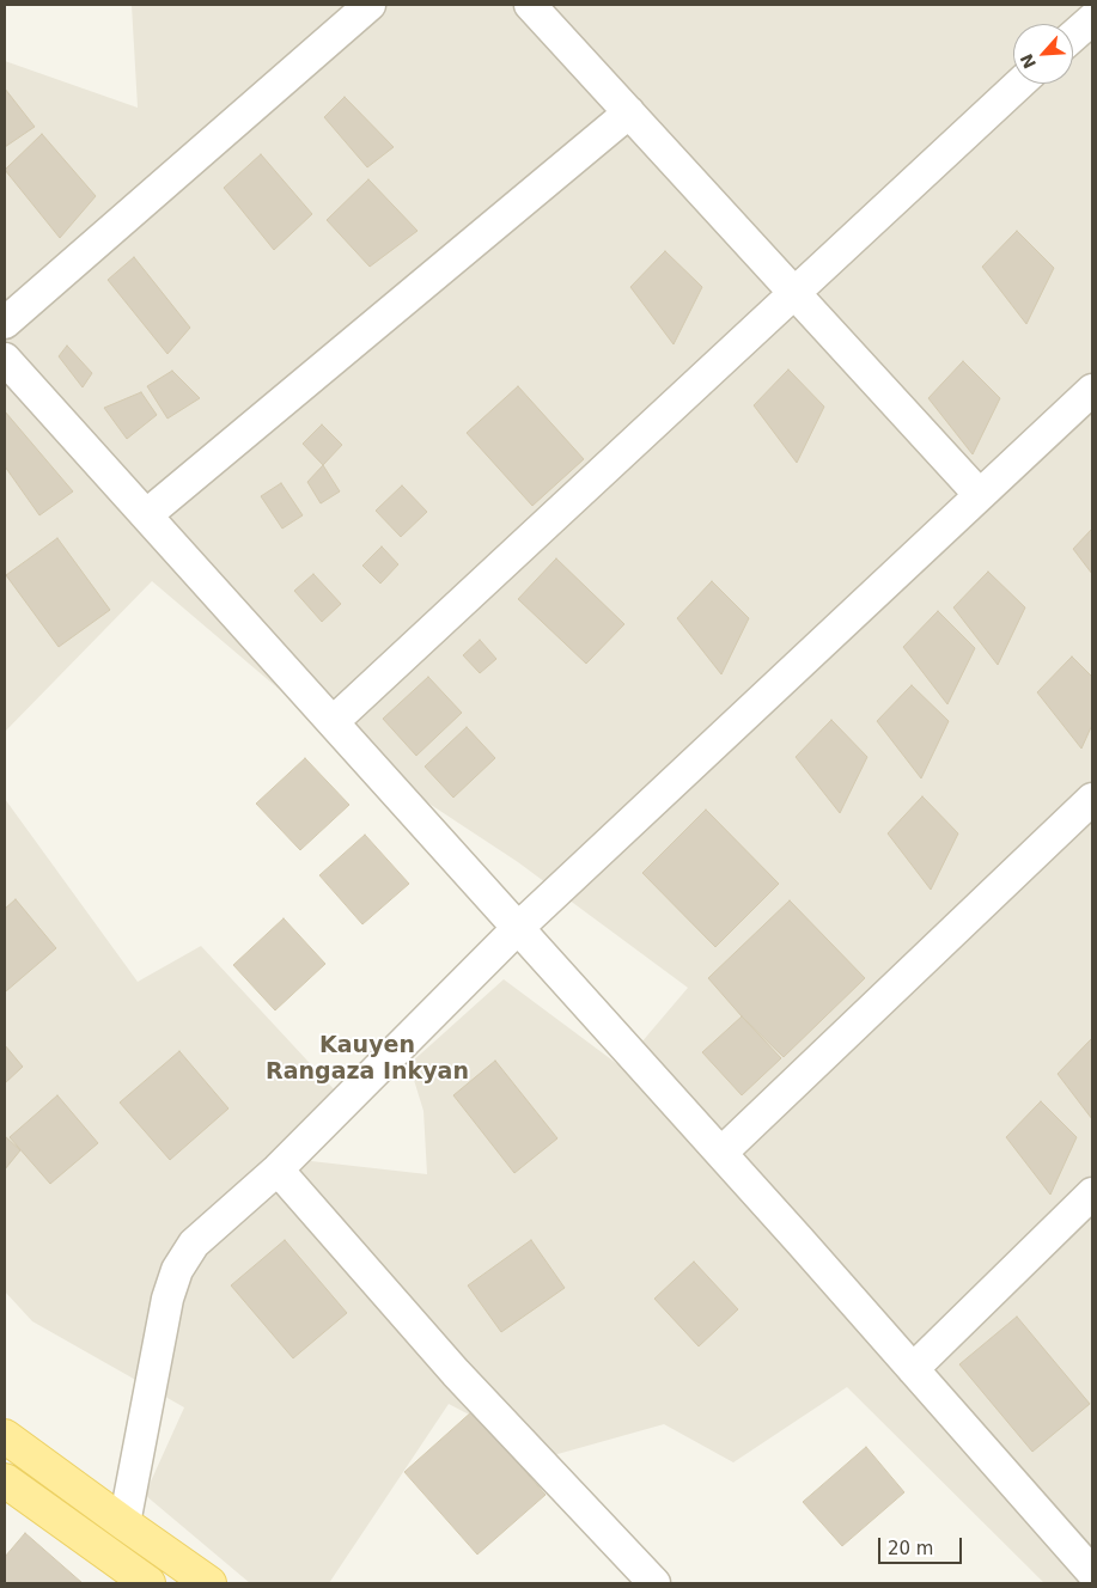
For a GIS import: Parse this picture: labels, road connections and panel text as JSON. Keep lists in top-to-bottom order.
{
  "districts": ["Kauyen Rangaza Inkyan"],
  "scale_bar": "20 m",
  "north": "bottom left"
}
